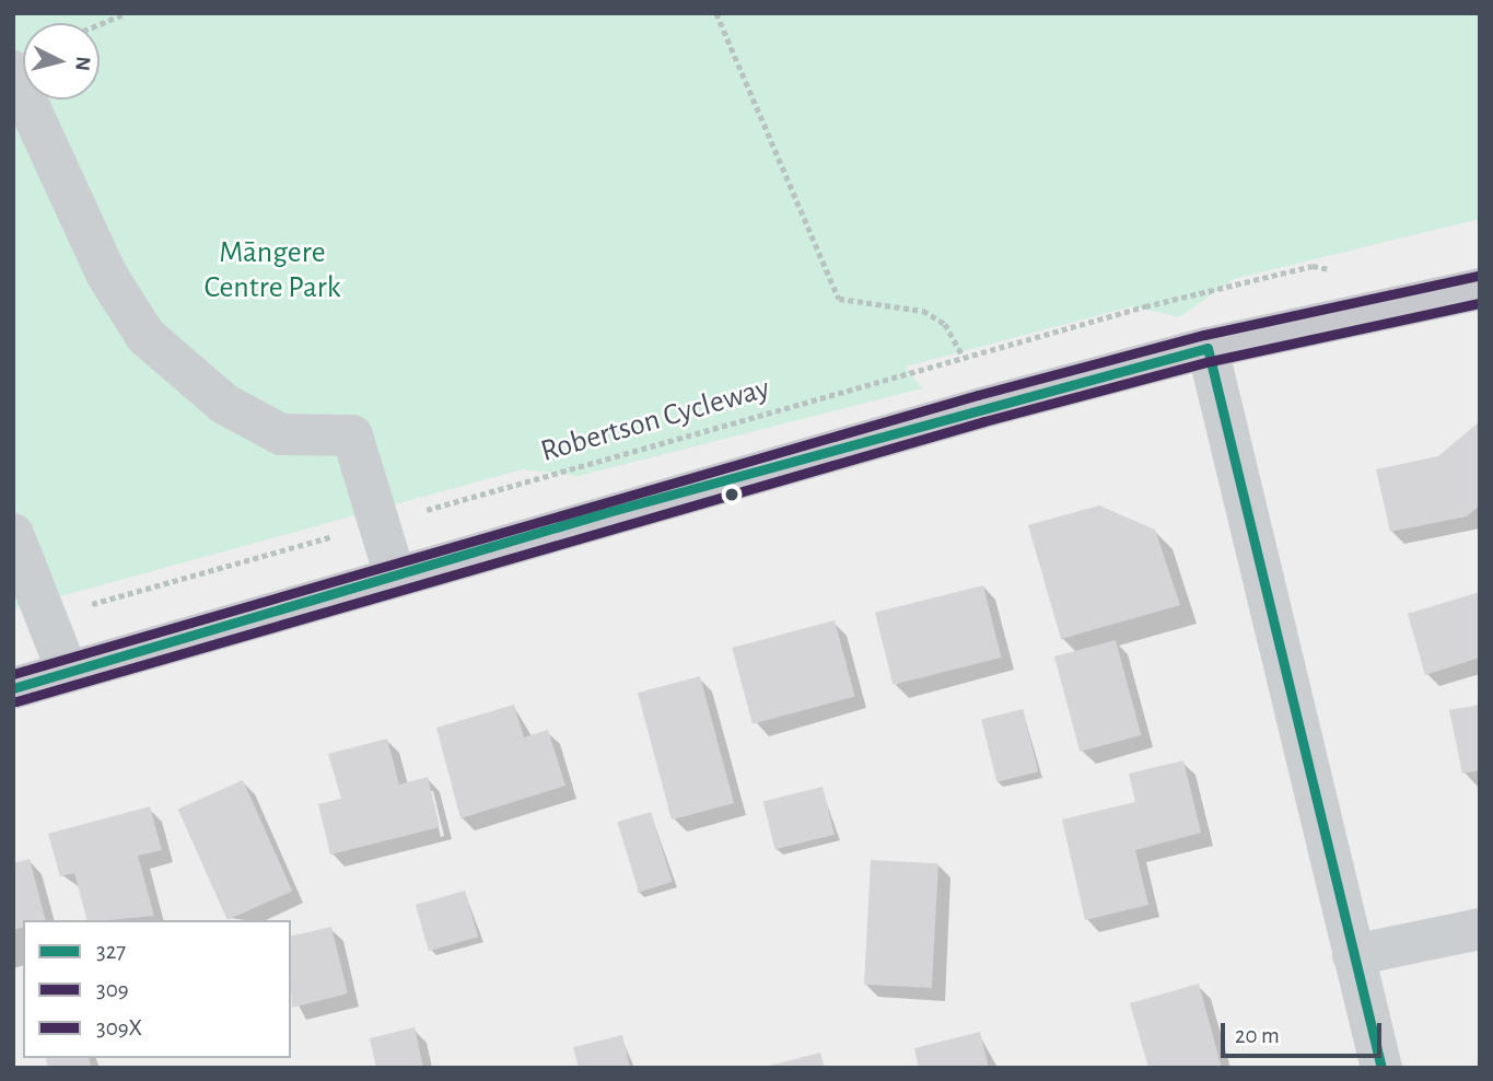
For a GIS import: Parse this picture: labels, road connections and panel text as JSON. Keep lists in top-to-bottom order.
{
  "streets": {
    "path": ["Robertson Cycleway"]
  },
  "parks": ["Māngere Centre Park"],
  "lines": ["transit line 309X", "transit line 309", "transit line 327"],
  "legend": ["327", "309", "309X"],
  "scale_bar": "20 m",
  "north": "right"
}
